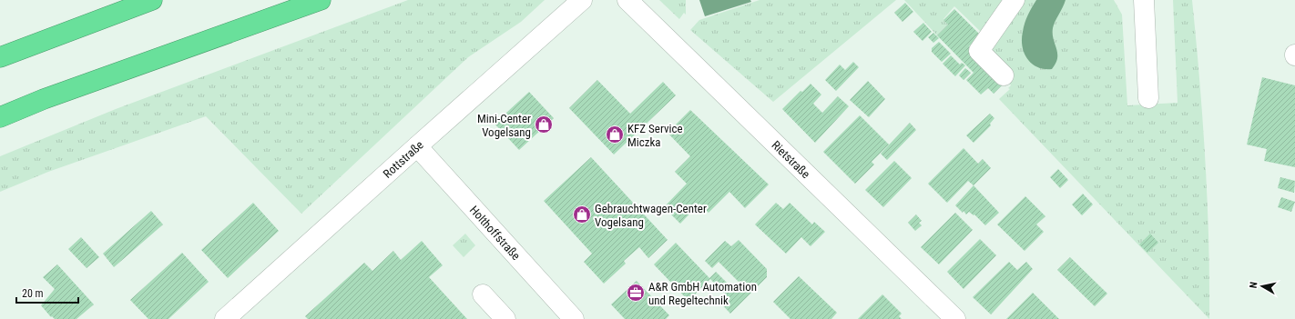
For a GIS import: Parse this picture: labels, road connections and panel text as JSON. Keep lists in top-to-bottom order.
{
  "streets": {
    "street": ["Rottstraße", "Rietstraße", "Holthoffstraße"]
  },
  "crossings": [
    ["Rottstraße", "Holthoffstraße"]
  ],
  "places": {
    "shop": ["Mini-Center Vogelsang", "KFZ Service Miczka", "Gebrauchtwagen-Center Vogelsang"],
    "office": ["A&R GmbH Automation und Regeltechnik"]
  },
  "scale_bar": "20 m",
  "north": "left"
}
